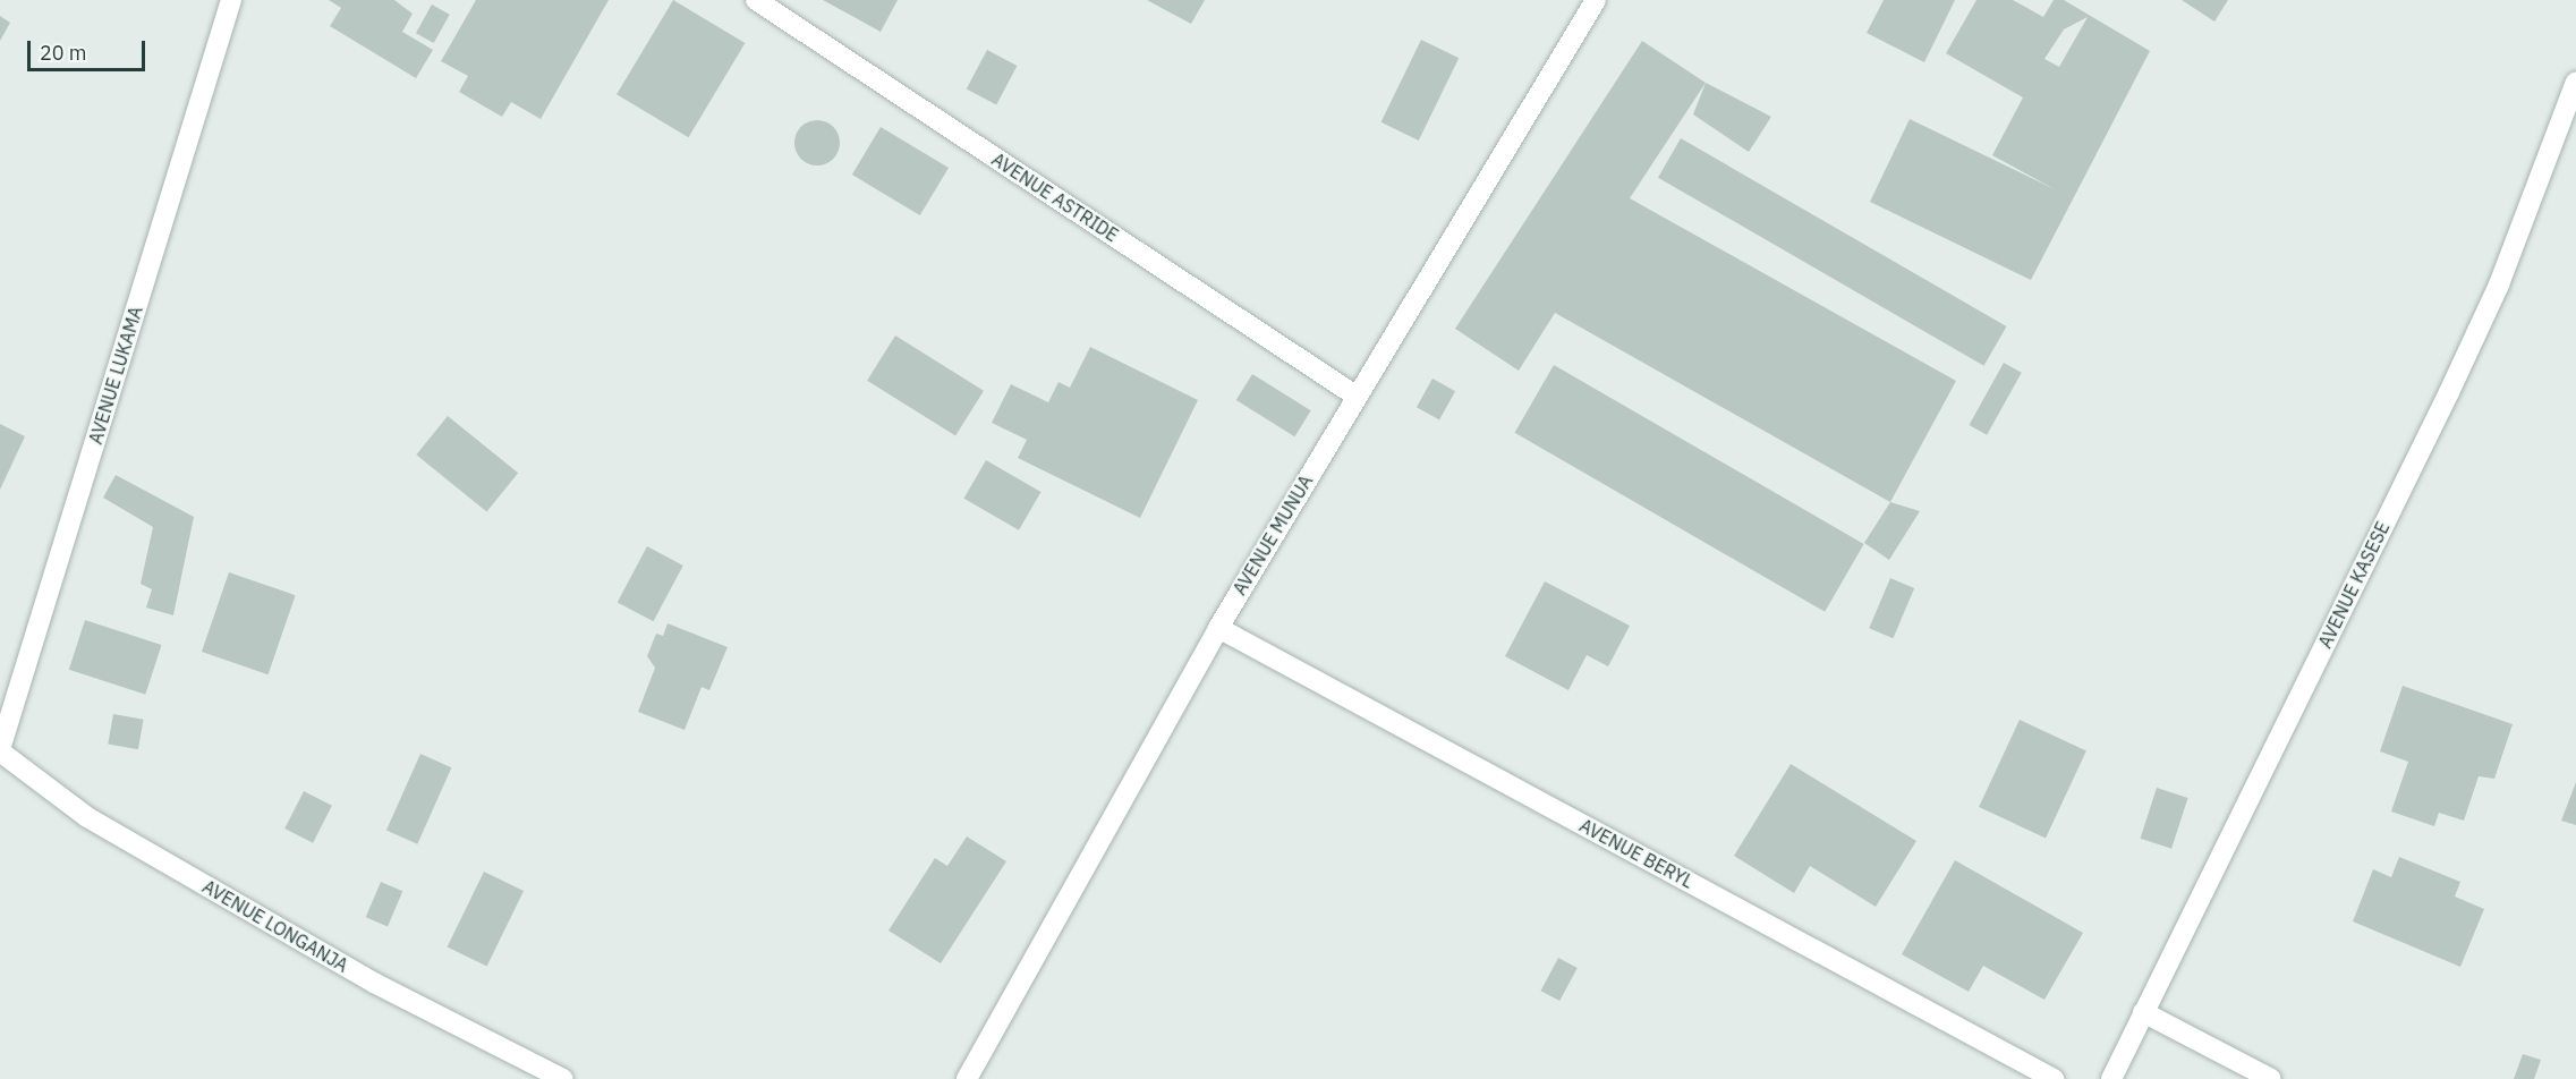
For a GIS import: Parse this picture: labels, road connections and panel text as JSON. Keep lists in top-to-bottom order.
{
  "streets": {
    "street": [
      "AVENUE ASTRIDE",
      "AVENUE LUKAMA",
      "AVENUE MUNUA",
      "AVENUE KASESE",
      "AVENUE BERYL",
      "AVENUE LONGANJA"
    ]
  },
  "crossings": [
    ["AVENUE ASTRIDE", "AVENUE MUNUA"],
    ["AVENUE LUKAMA", "AVENUE LONGANJA"],
    ["AVENUE MUNUA", "AVENUE BERYL"]
  ],
  "scale_bar": "20 m"
}
